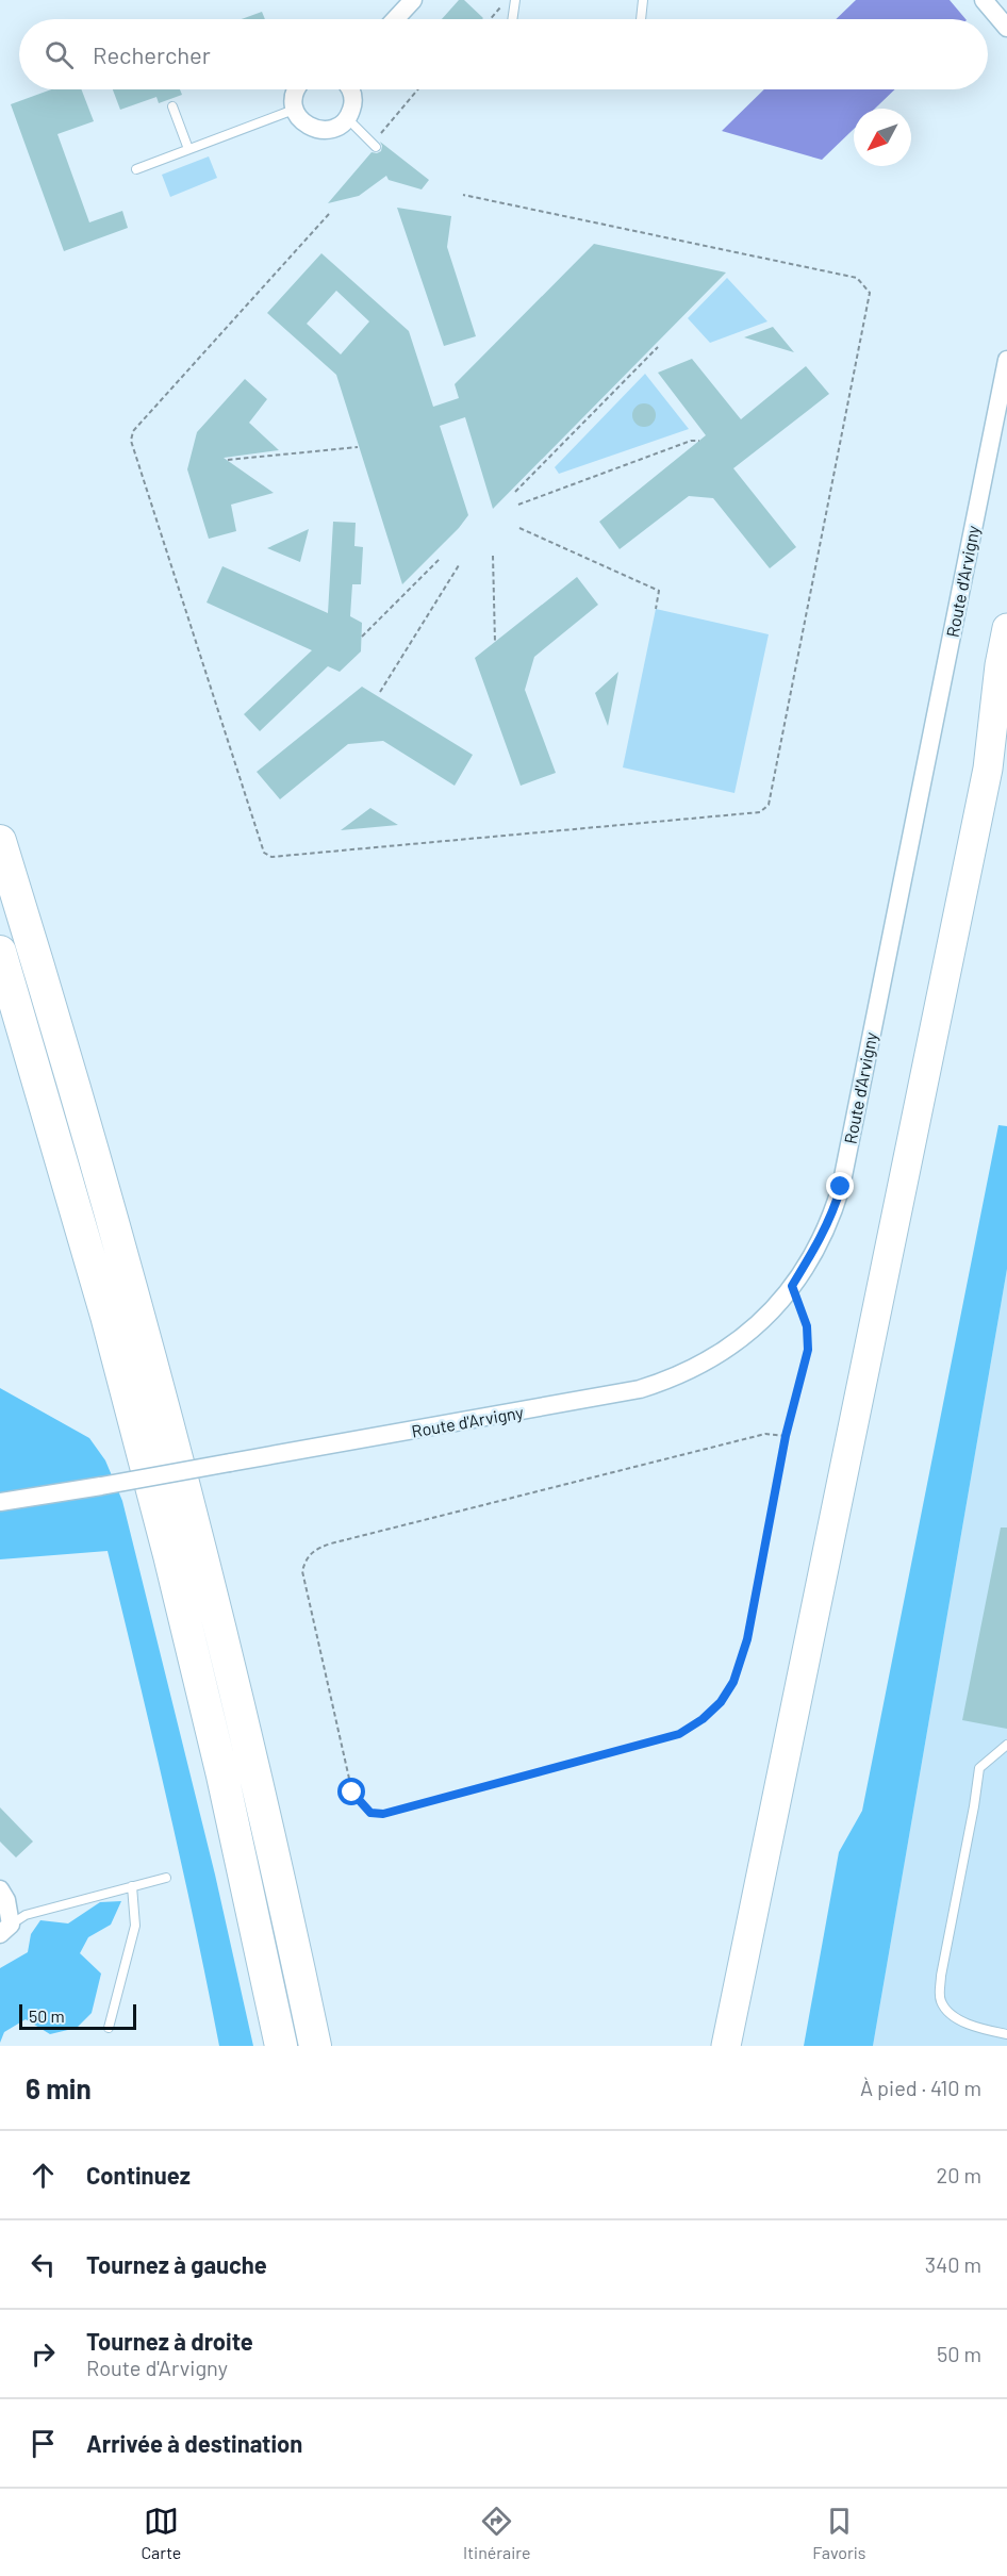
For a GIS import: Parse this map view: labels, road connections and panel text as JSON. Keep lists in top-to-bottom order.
{
  "streets": {
    "street": ["Route d'Arvigny"]
  },
  "scale_bar": "50 m",
  "north": "bottom left",
  "page": {
    "search": "Rechercher",
    "scale": "50 m",
    "heading": ["6 min", "À pied · 410 m"],
    "list": [
      ["Continuez", "20 m"],
      ["Tournez à gauche", "340 m"],
      ["Tournez à droite", "Route d'Arvigny", "50 m"],
      "Arrivée à destination"
    ],
    "nav": ["Carte", "Itinéraire", "Favoris"]
  }
}
